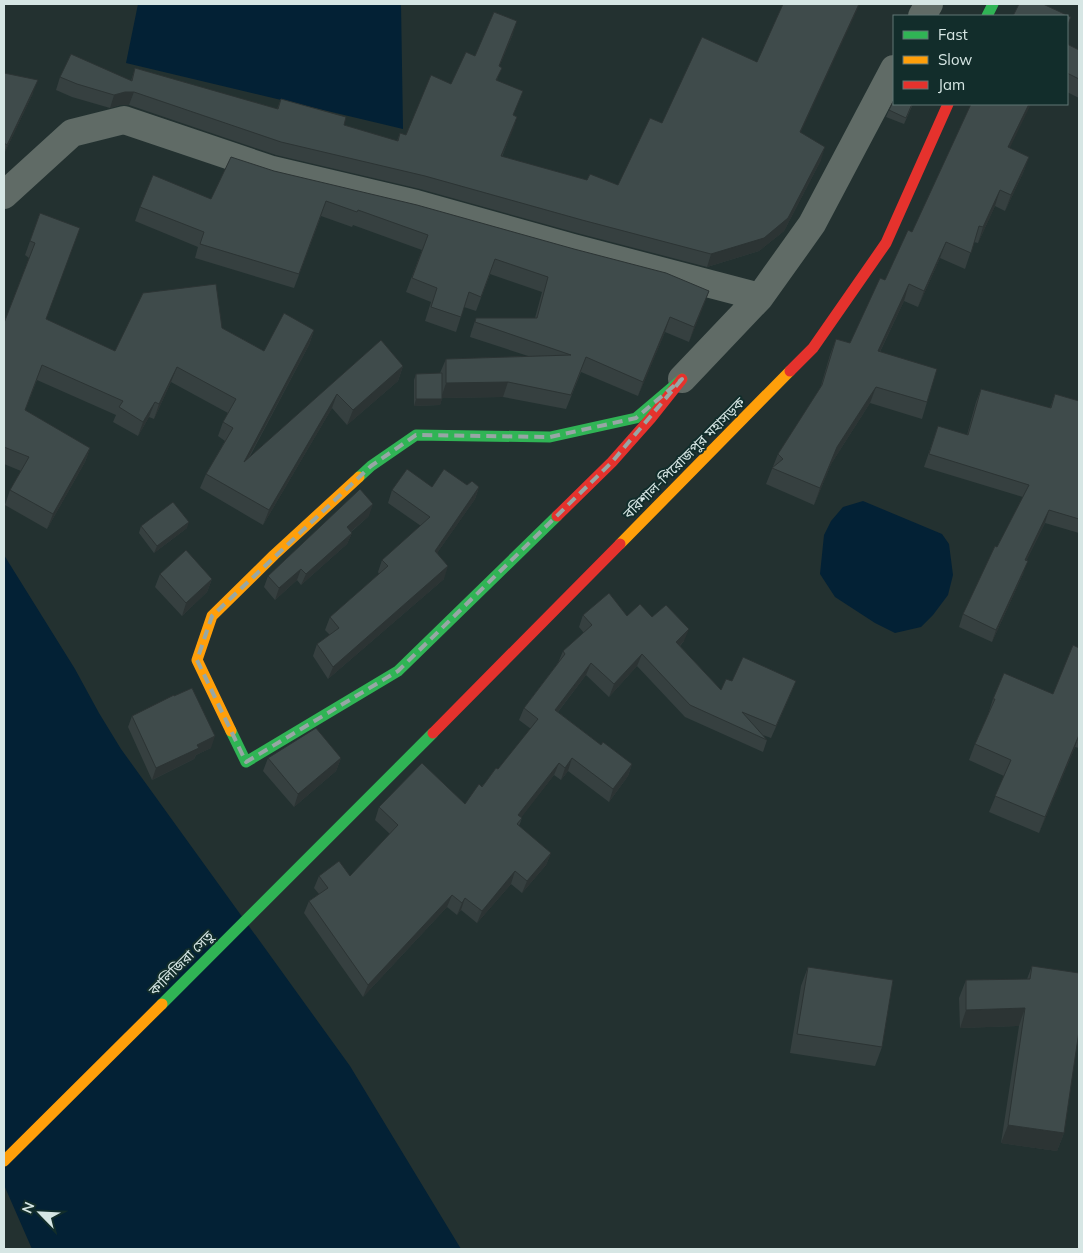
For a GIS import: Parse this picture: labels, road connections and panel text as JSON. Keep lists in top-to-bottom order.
{
  "streets": {
    "main road": ["বরিশাল-পিরোজপুর মহাসড়ক", "কালিজিরা সেতু"]
  },
  "crossings": [
    ["বরিশাল-পিরোজপুর মহাসড়ক", "কালিজিরা সেতু"]
  ],
  "legend": ["Fast", "Slow", "Jam"],
  "north": "top left"
}
